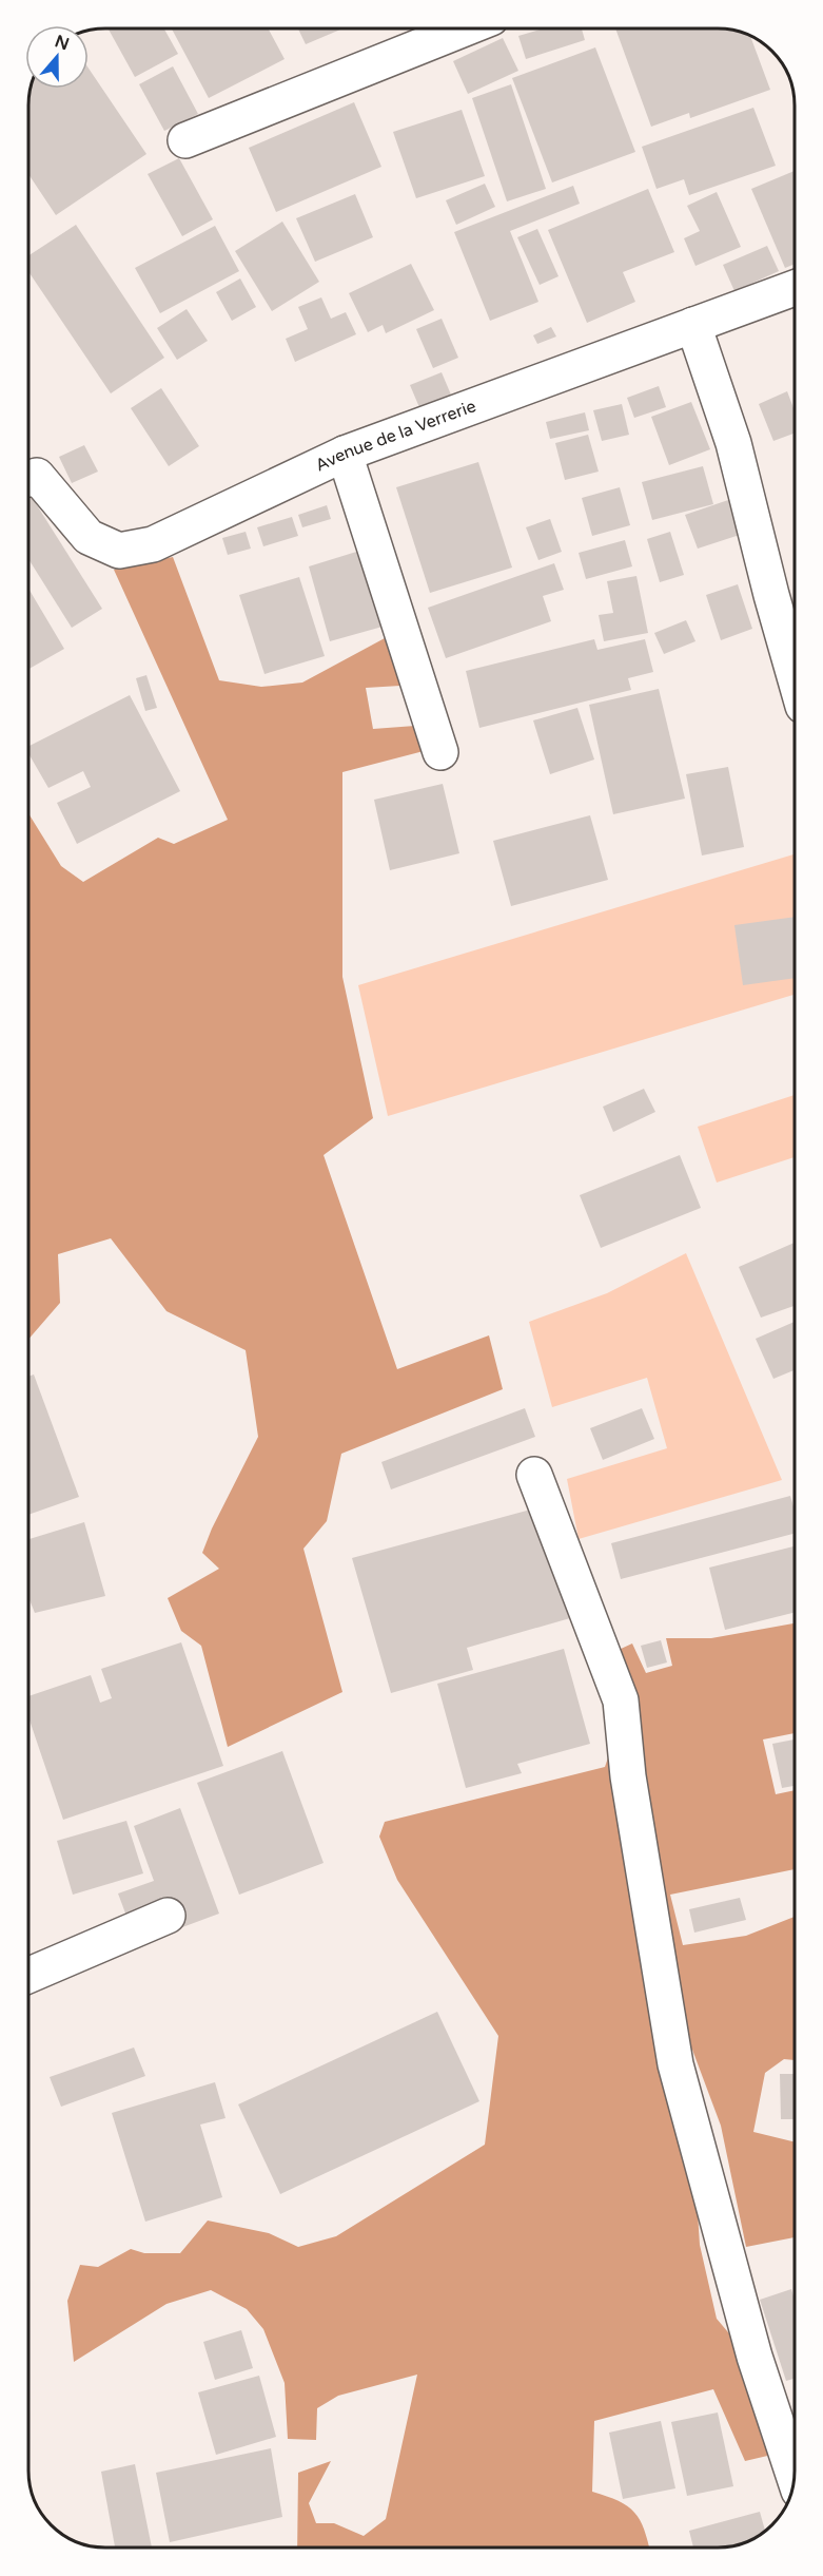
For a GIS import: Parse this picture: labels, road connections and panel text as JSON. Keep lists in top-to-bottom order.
{
  "streets": {
    "street": ["Avenue de la Verrerie"]
  },
  "north": "top"
}
